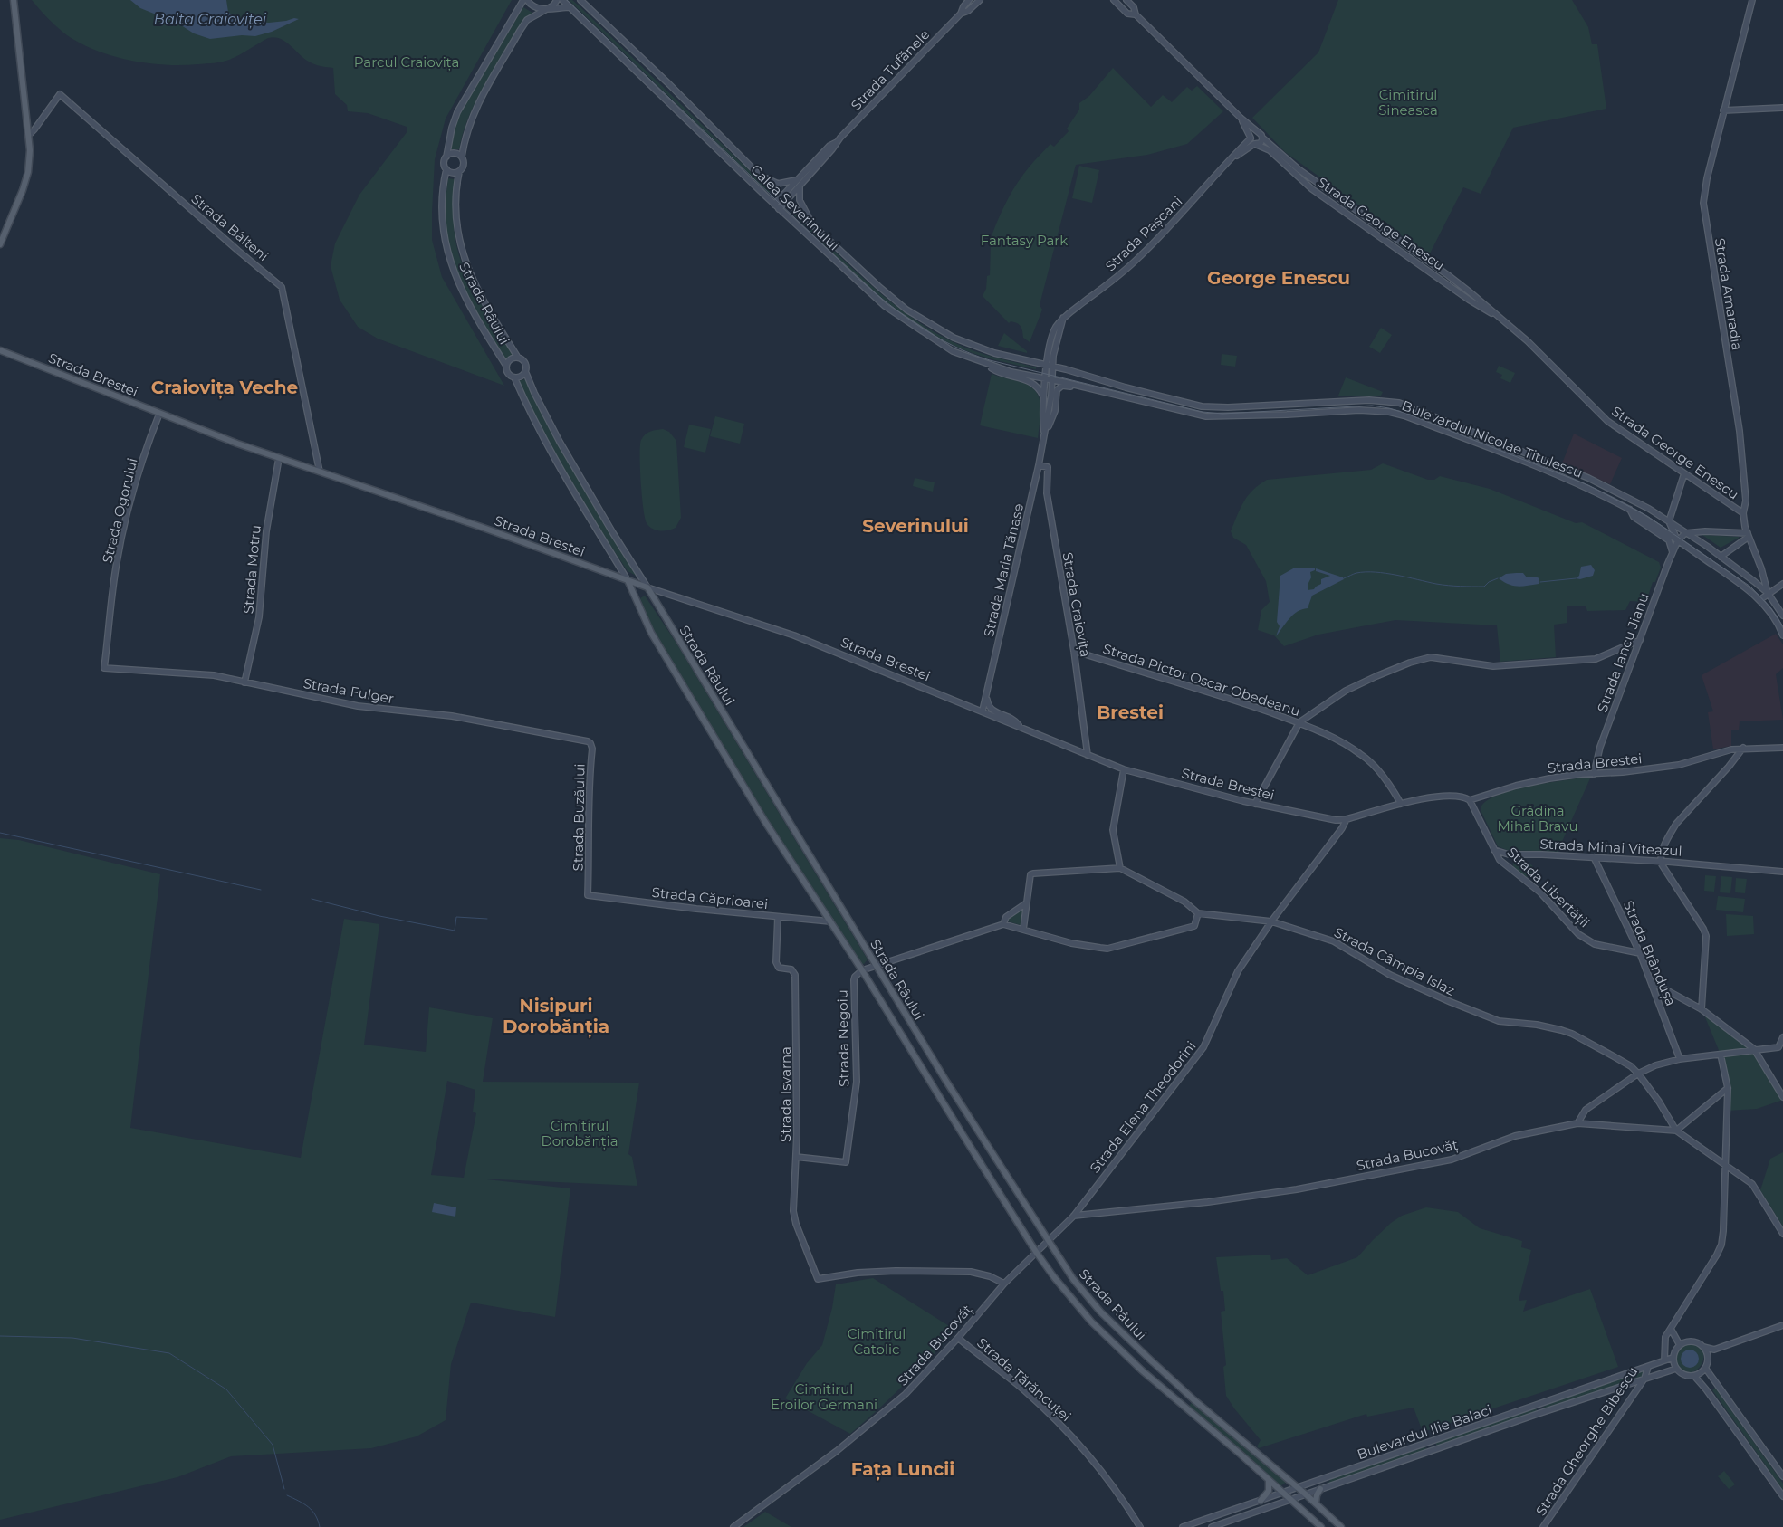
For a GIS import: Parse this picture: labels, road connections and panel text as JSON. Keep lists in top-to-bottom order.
{
  "streets": {
    "main road": ["Strada Râului", "Strada Brestei"],
    "street": [
      "Strada Tufănele",
      "Calea Severinului",
      "Strada George Enescu",
      "Strada Bâlteni",
      "Strada Pașcani",
      "Strada Amaradia",
      "Bulevardul Nicolae Titulescu",
      "Strada Ogorului",
      "Strada Motru",
      "Strada Maria Tănase",
      "Strada Craiovița",
      "Strada Iancu Jianu",
      "Strada Pictor Oscar Obedeanu",
      "Strada Fulger",
      "Strada Buzăului",
      "Strada Mihai Viteazul",
      "Strada Libertății",
      "Strada Căprioarei",
      "Strada Brândușa",
      "Strada Câmpia Islaz",
      "Strada Negoiu",
      "Strada Isvarna",
      "Strada Elena Theodorini",
      "Strada Bucovăț",
      "Strada Țărăncuței",
      "Bulevardul Ilie Balaci",
      "Strada Gheorghe Bibescu"
    ]
  },
  "crossings": [
    ["Strada Tufănele", "Calea Severinului"],
    ["Calea Severinului", "Strada Pașcani"],
    ["Calea Severinului", "Bulevardul Nicolae Titulescu"],
    ["Calea Severinului", "Strada Maria Tănase"],
    ["Strada George Enescu", "Strada Pașcani"],
    ["Strada George Enescu", "Strada Amaradia"],
    ["Strada Bâlteni", "Strada Brestei"],
    ["Strada Pașcani", "Bulevardul Nicolae Titulescu"],
    ["Strada Pașcani", "Strada Maria Tănase"],
    ["Strada Amaradia", "Bulevardul Nicolae Titulescu"],
    ["Strada Râului", "Strada Brestei"],
    ["Strada Râului", "Strada Căprioarei"],
    ["Strada Râului", "Strada Negoiu"],
    ["Strada Râului", "Strada Elena Theodorini"],
    ["Strada Râului", "Strada Bucovăț"],
    ["Strada Râului", "Bulevardul Ilie Balaci"],
    ["Strada Brestei", "Strada Ogorului"],
    ["Strada Brestei", "Strada Motru"],
    ["Strada Brestei", "Strada Maria Tănase"],
    ["Strada Brestei", "Strada Craiovița"],
    ["Strada Brestei", "Strada Iancu Jianu"],
    ["Strada Brestei", "Strada Pictor Oscar Obedeanu"],
    ["Strada Brestei", "Strada Elena Theodorini"],
    ["Bulevardul Nicolae Titulescu", "Strada Maria Tănase"],
    ["Bulevardul Nicolae Titulescu", "Strada Iancu Jianu"],
    ["Strada Ogorului", "Strada Fulger"],
    ["Strada Motru", "Strada Fulger"],
    ["Strada Maria Tănase", "Strada Craiovița"],
    ["Strada Craiovița", "Strada Pictor Oscar Obedeanu"],
    ["Strada Fulger", "Strada Buzăului"],
    ["Strada Buzăului", "Strada Căprioarei"],
    ["Strada Mihai Viteazul", "Strada Libertății"],
    ["Strada Mihai Viteazul", "Strada Brândușa"],
    ["Strada Libertății", "Strada Brândușa"],
    ["Strada Căprioarei", "Strada Isvarna"],
    ["Strada Câmpia Islaz", "Strada Elena Theodorini"],
    ["Strada Câmpia Islaz", "Strada Bucovăț"],
    ["Strada Negoiu", "Strada Isvarna"],
    ["Strada Isvarna", "Strada Bucovăț"],
    ["Strada Elena Theodorini", "Strada Bucovăț"],
    ["Strada Bucovăț", "Strada Țărăncuței"],
    ["Bulevardul Ilie Balaci", "Strada Gheorghe Bibescu"]
  ],
  "districts": [
    "George Enescu",
    "Craiovița Veche",
    "Severinului",
    "Brestei",
    "Nisipuri Dorobănția",
    "Fața Luncii"
  ],
  "water": ["Balta Craioviței"],
  "parks": [
    "Parcul Craiovița",
    "Cimitirul Sineasca",
    "Fantasy Park",
    "Grădina Mihai Bravu",
    "Cimitirul Dorobănția",
    "Cimitirul Catolic",
    "Cimitirul Eroilor Germani"
  ]
}
